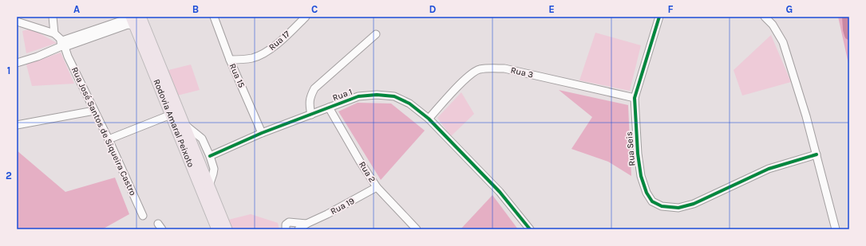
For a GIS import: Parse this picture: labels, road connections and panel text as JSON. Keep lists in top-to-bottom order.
{
  "streets": {
    "highway": ["Rodovia Amaral Peixoto"],
    "street": [
      "Rua 17",
      "Rua 3",
      "Rua 15",
      "Rua 1",
      "Rua José Santos de Siqueira Castro",
      "Rua Seis",
      "Rua 2",
      "Rua 19"
    ]
  },
  "crossings": [
    ["Rua 17", "Rua 15"],
    ["Rua 3", "Rua 1"],
    ["Rua 3", "Rua Seis"],
    ["Rua 15", "Rua 1"],
    ["Rua 1", "Rua 2"],
    ["Rua 2", "Rua 19"]
  ],
  "grid": {
    "columns": [
      "A",
      "B",
      "C",
      "D",
      "E",
      "F",
      "G"
    ],
    "rows": ["1", "2"]
  }
}
